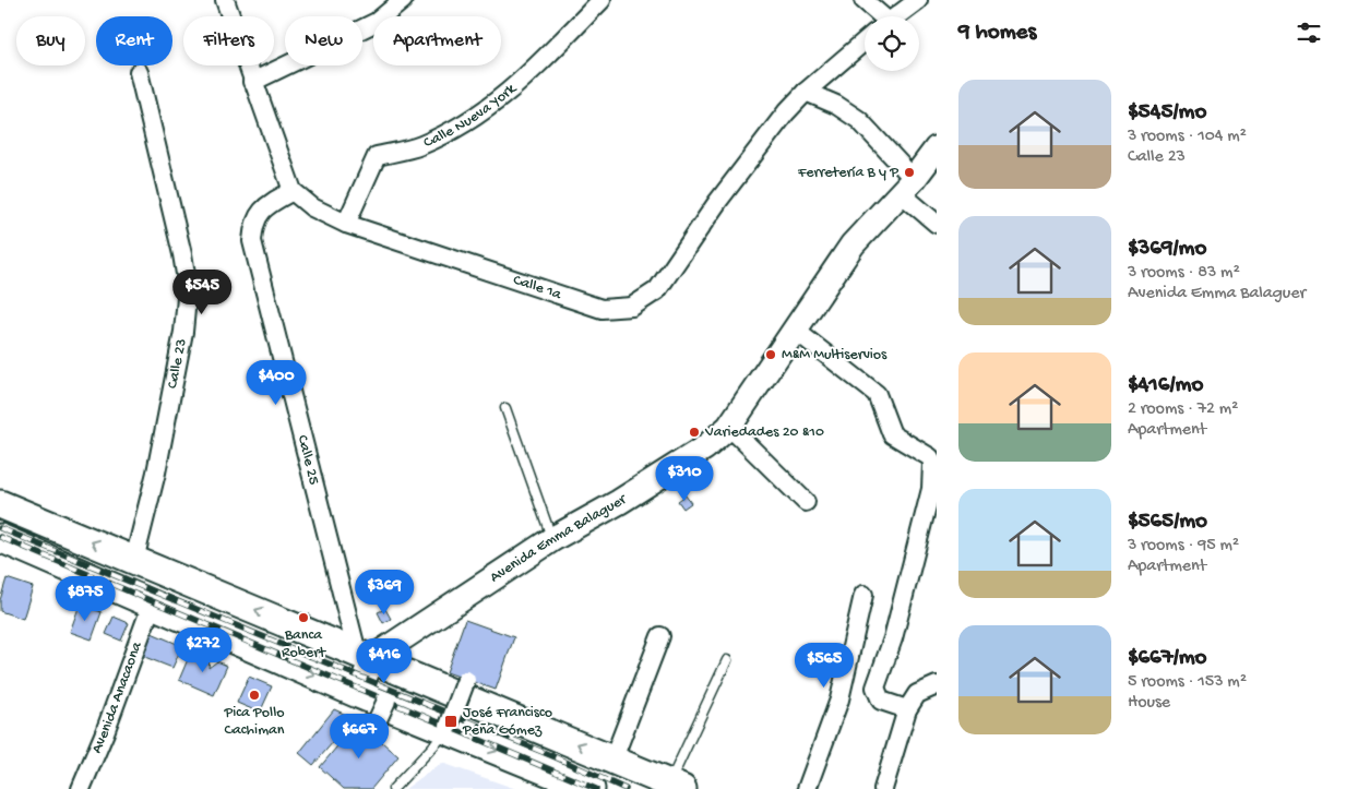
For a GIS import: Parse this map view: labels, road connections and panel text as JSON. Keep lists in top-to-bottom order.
{
  "streets": {
    "street": [
      "Calle Nueva York",
      "Calle 1a",
      "Calle 23",
      "Calle 25",
      "Avenida Emma Balaguer",
      "Avenida Anacaona"
    ]
  },
  "crossings": [
    ["Calle Nueva York", "Calle 1a"],
    ["Calle 1a", "Calle 25"],
    ["Calle 25", "Avenida Emma Balaguer"]
  ],
  "places": {
    "other": [
      "Ferretería B y P",
      "M&M Multiservios",
      "Variedades 20 &10",
      "Banca Robert",
      "Pica Pollo Cachiman"
    ],
    "transit": ["José Francisco Peña Gómez"]
  },
  "page": {
    "heading": "9 homes",
    "chip": [
      "Buy",
      "Rent",
      "Filters",
      "New",
      "Apartment"
    ],
    "list": [
      {
        "name": "$545/mo",
        "note": "3 rooms · 104 m² · Calle 23"
      },
      {
        "name": "$369/mo",
        "note": "3 rooms · 83 m² · Avenida Emma Balaguer"
      },
      {
        "name": "$416/mo",
        "note": "2 rooms · 72 m² · Apartment"
      },
      {
        "name": "$565/mo",
        "note": "3 rooms · 95 m² · Apartment"
      },
      {
        "name": "$667/mo",
        "note": "5 rooms · 153 m² · House"
      }
    ],
    "price": [
      "$545",
      "$400",
      "$310",
      "$369",
      "$875",
      "$272",
      "$416",
      "$565",
      "$667"
    ]
  }
}
